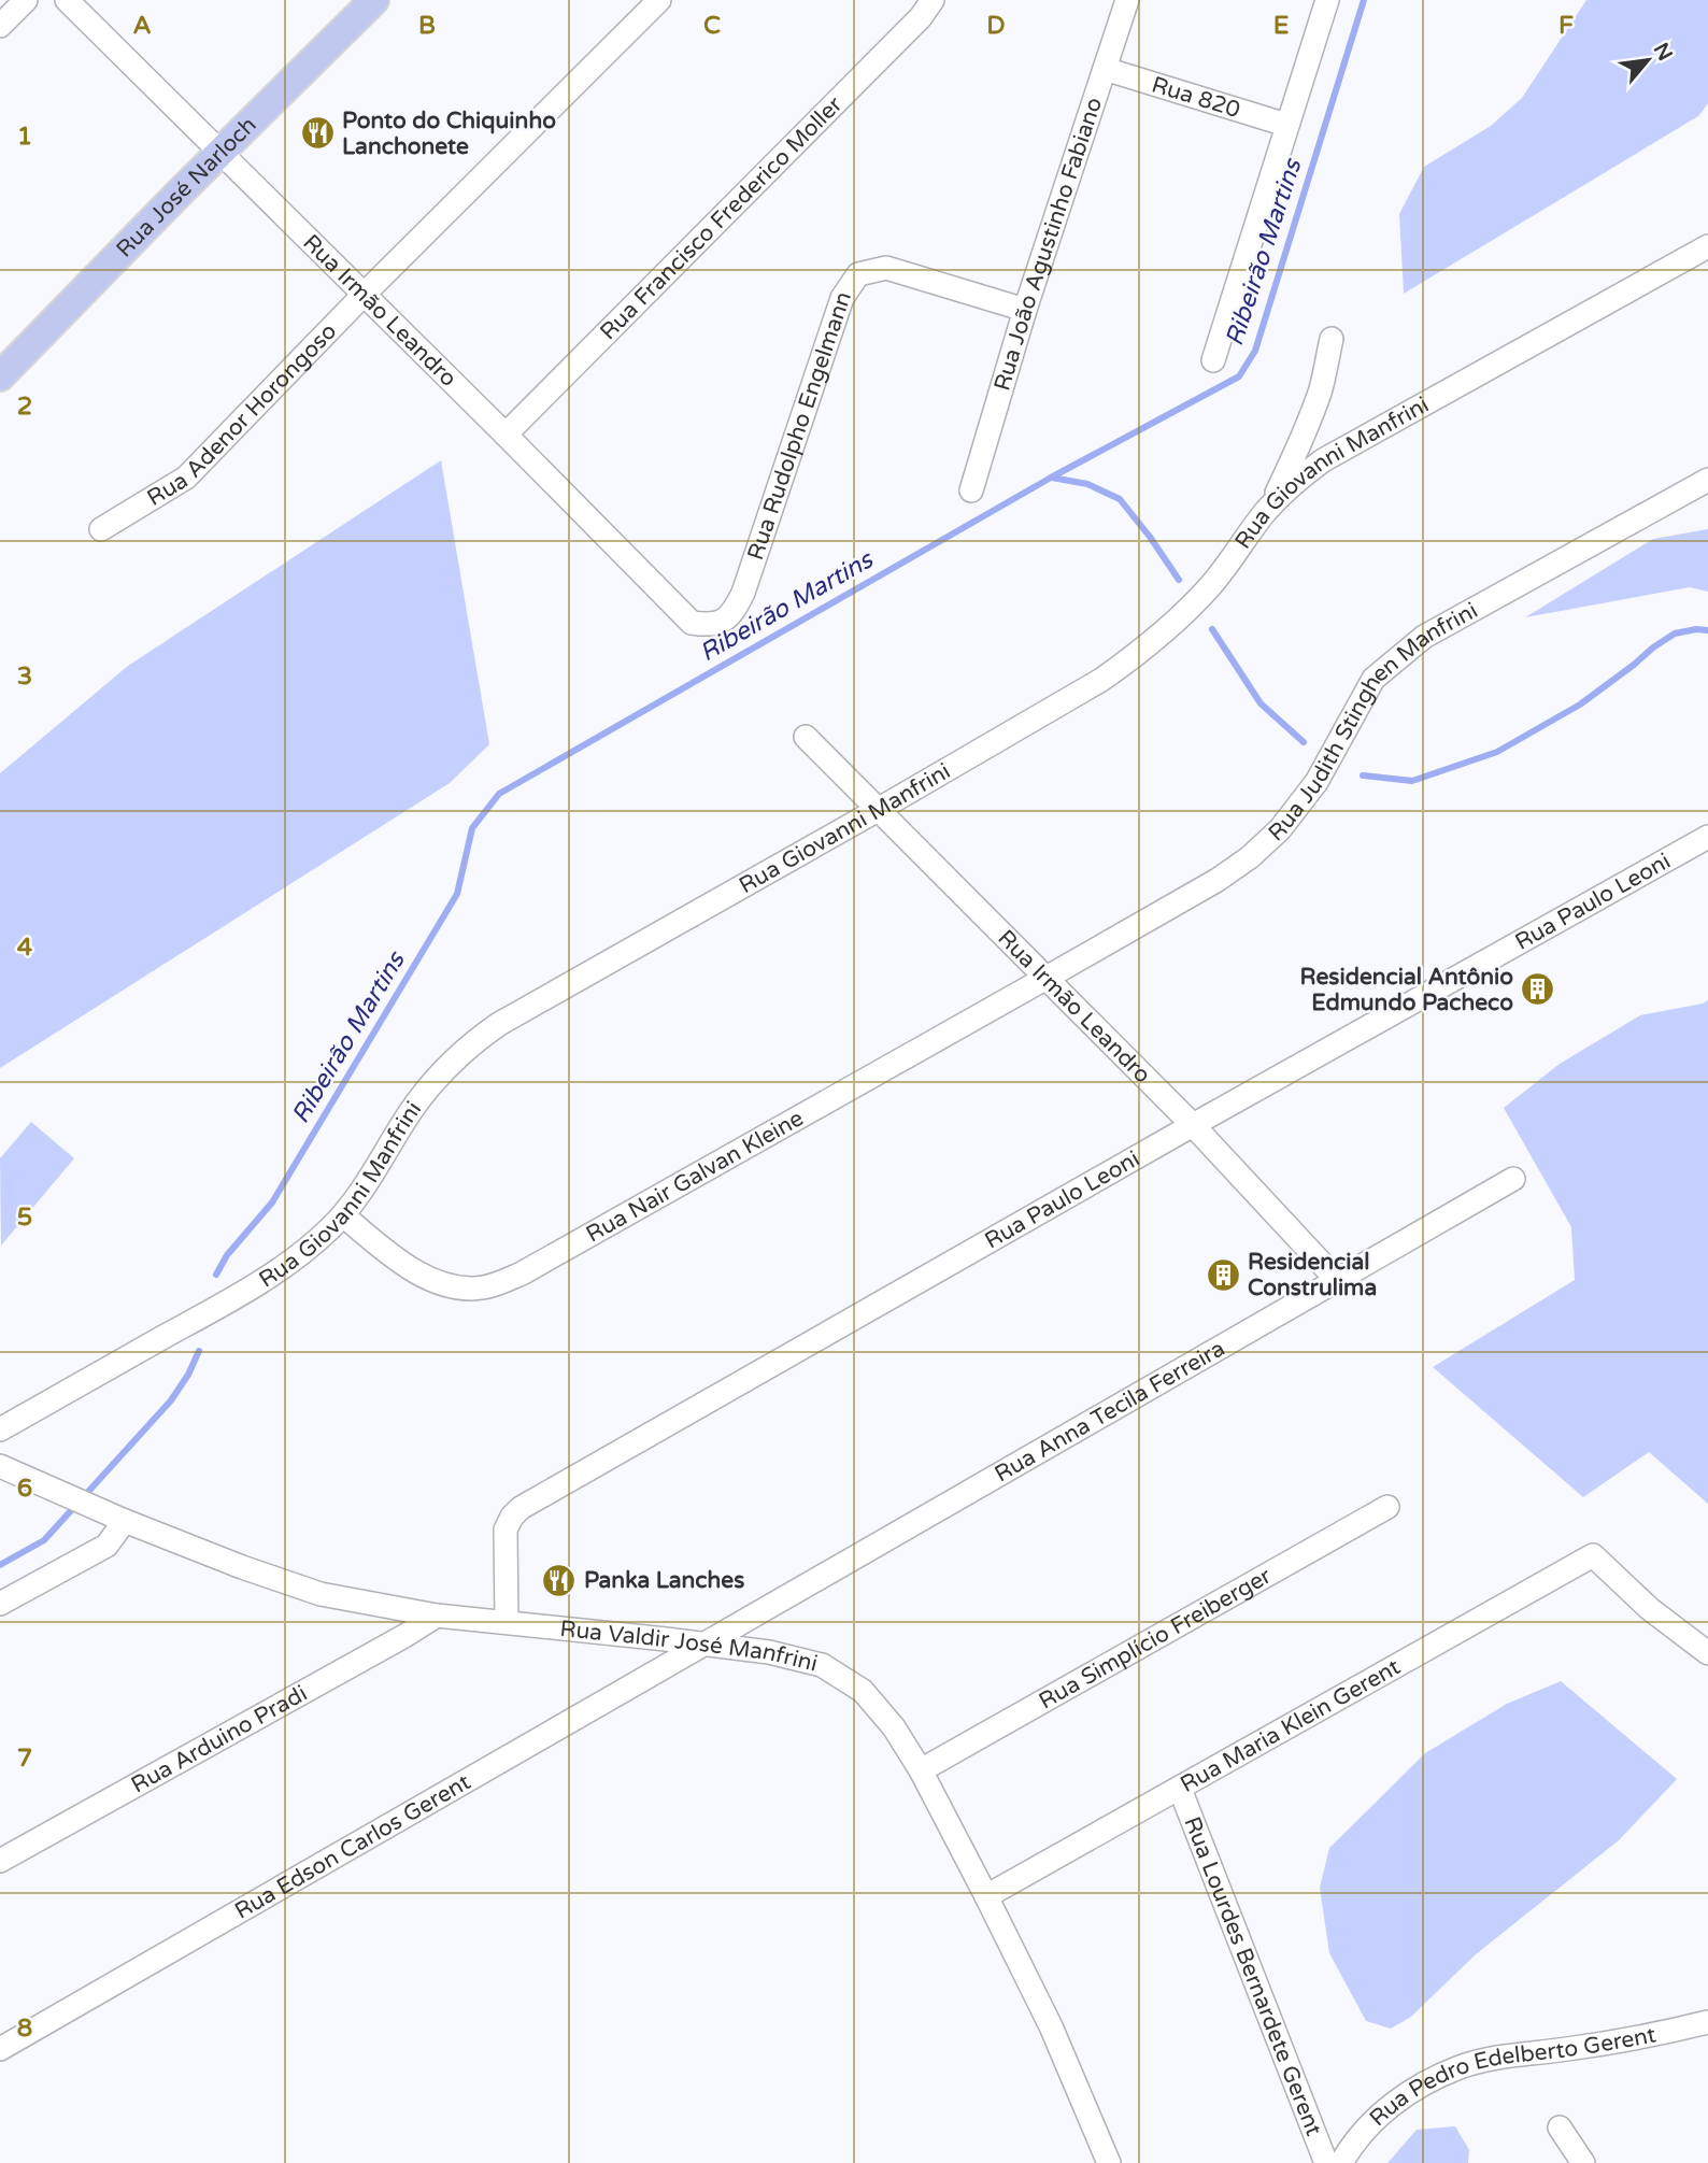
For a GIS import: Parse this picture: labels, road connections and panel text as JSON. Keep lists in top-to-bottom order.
{
  "streets": {
    "main road": ["Rua José Narloch"],
    "street": [
      "Rua 820",
      "Rua Francisco Frederico Moller",
      "Rua João Agustinho Fabiano",
      "Rua Irmão Leandro",
      "Rua Adenor Horongoso",
      "Rua Rudolpho Engelmann",
      "Rua Giovanni Manfrini",
      "Rua Judith Stinghen Manfrini",
      "Rua Paulo Leoni",
      "Rua Nair Galvan Kleine",
      "Rua Anna Tecila Ferreira",
      "Rua Simplício Freiberger",
      "Rua Valdir José Manfrini",
      "Rua Maria Klein Gerent",
      "Rua Arduino Pradi",
      "Rua Edson Carlos Gerent",
      "Rua Lourdes Bernardete Gerent",
      "Rua Pedro Edelberto Gerent"
    ]
  },
  "crossings": [
    ["Rua 820", "Rua João Agustinho Fabiano"],
    ["Rua José Narloch", "Rua Irmão Leandro"],
    ["Rua Francisco Frederico Moller", "Rua Irmão Leandro"],
    ["Rua João Agustinho Fabiano", "Rua Rudolpho Engelmann"],
    ["Rua Irmão Leandro", "Rua Adenor Horongoso"],
    ["Rua Irmão Leandro", "Rua Rudolpho Engelmann"],
    ["Rua Irmão Leandro", "Rua Giovanni Manfrini"],
    ["Rua Irmão Leandro", "Rua Judith Stinghen Manfrini"],
    ["Rua Irmão Leandro", "Rua Paulo Leoni"],
    ["Rua Irmão Leandro", "Rua Nair Galvan Kleine"],
    ["Rua Irmão Leandro", "Rua Anna Tecila Ferreira"],
    ["Rua Giovanni Manfrini", "Rua Nair Galvan Kleine"],
    ["Rua Judith Stinghen Manfrini", "Rua Nair Galvan Kleine"],
    ["Rua Paulo Leoni", "Rua Valdir José Manfrini"],
    ["Rua Anna Tecila Ferreira", "Rua Valdir José Manfrini"],
    ["Rua Anna Tecila Ferreira", "Rua Edson Carlos Gerent"],
    ["Rua Simplício Freiberger", "Rua Valdir José Manfrini"],
    ["Rua Valdir José Manfrini", "Rua Maria Klein Gerent"],
    ["Rua Valdir José Manfrini", "Rua Arduino Pradi"],
    ["Rua Valdir José Manfrini", "Rua Edson Carlos Gerent"],
    ["Rua Maria Klein Gerent", "Rua Lourdes Bernardete Gerent"]
  ],
  "water": ["Ribeirão Martins"],
  "places": {
    "restaurant": ["Ponto do Chiquinho Lanchonete", "Panka Lanches"],
    "building": ["Residencial Antônio Edmundo Pacheco", "Residencial Construlima"]
  },
  "north": "top right",
  "grid": {
    "columns": [
      "A",
      "B",
      "C",
      "D",
      "E",
      "F"
    ],
    "rows": [
      "1",
      "2",
      "3",
      "4",
      "5",
      "6",
      "7",
      "8"
    ]
  }
}
